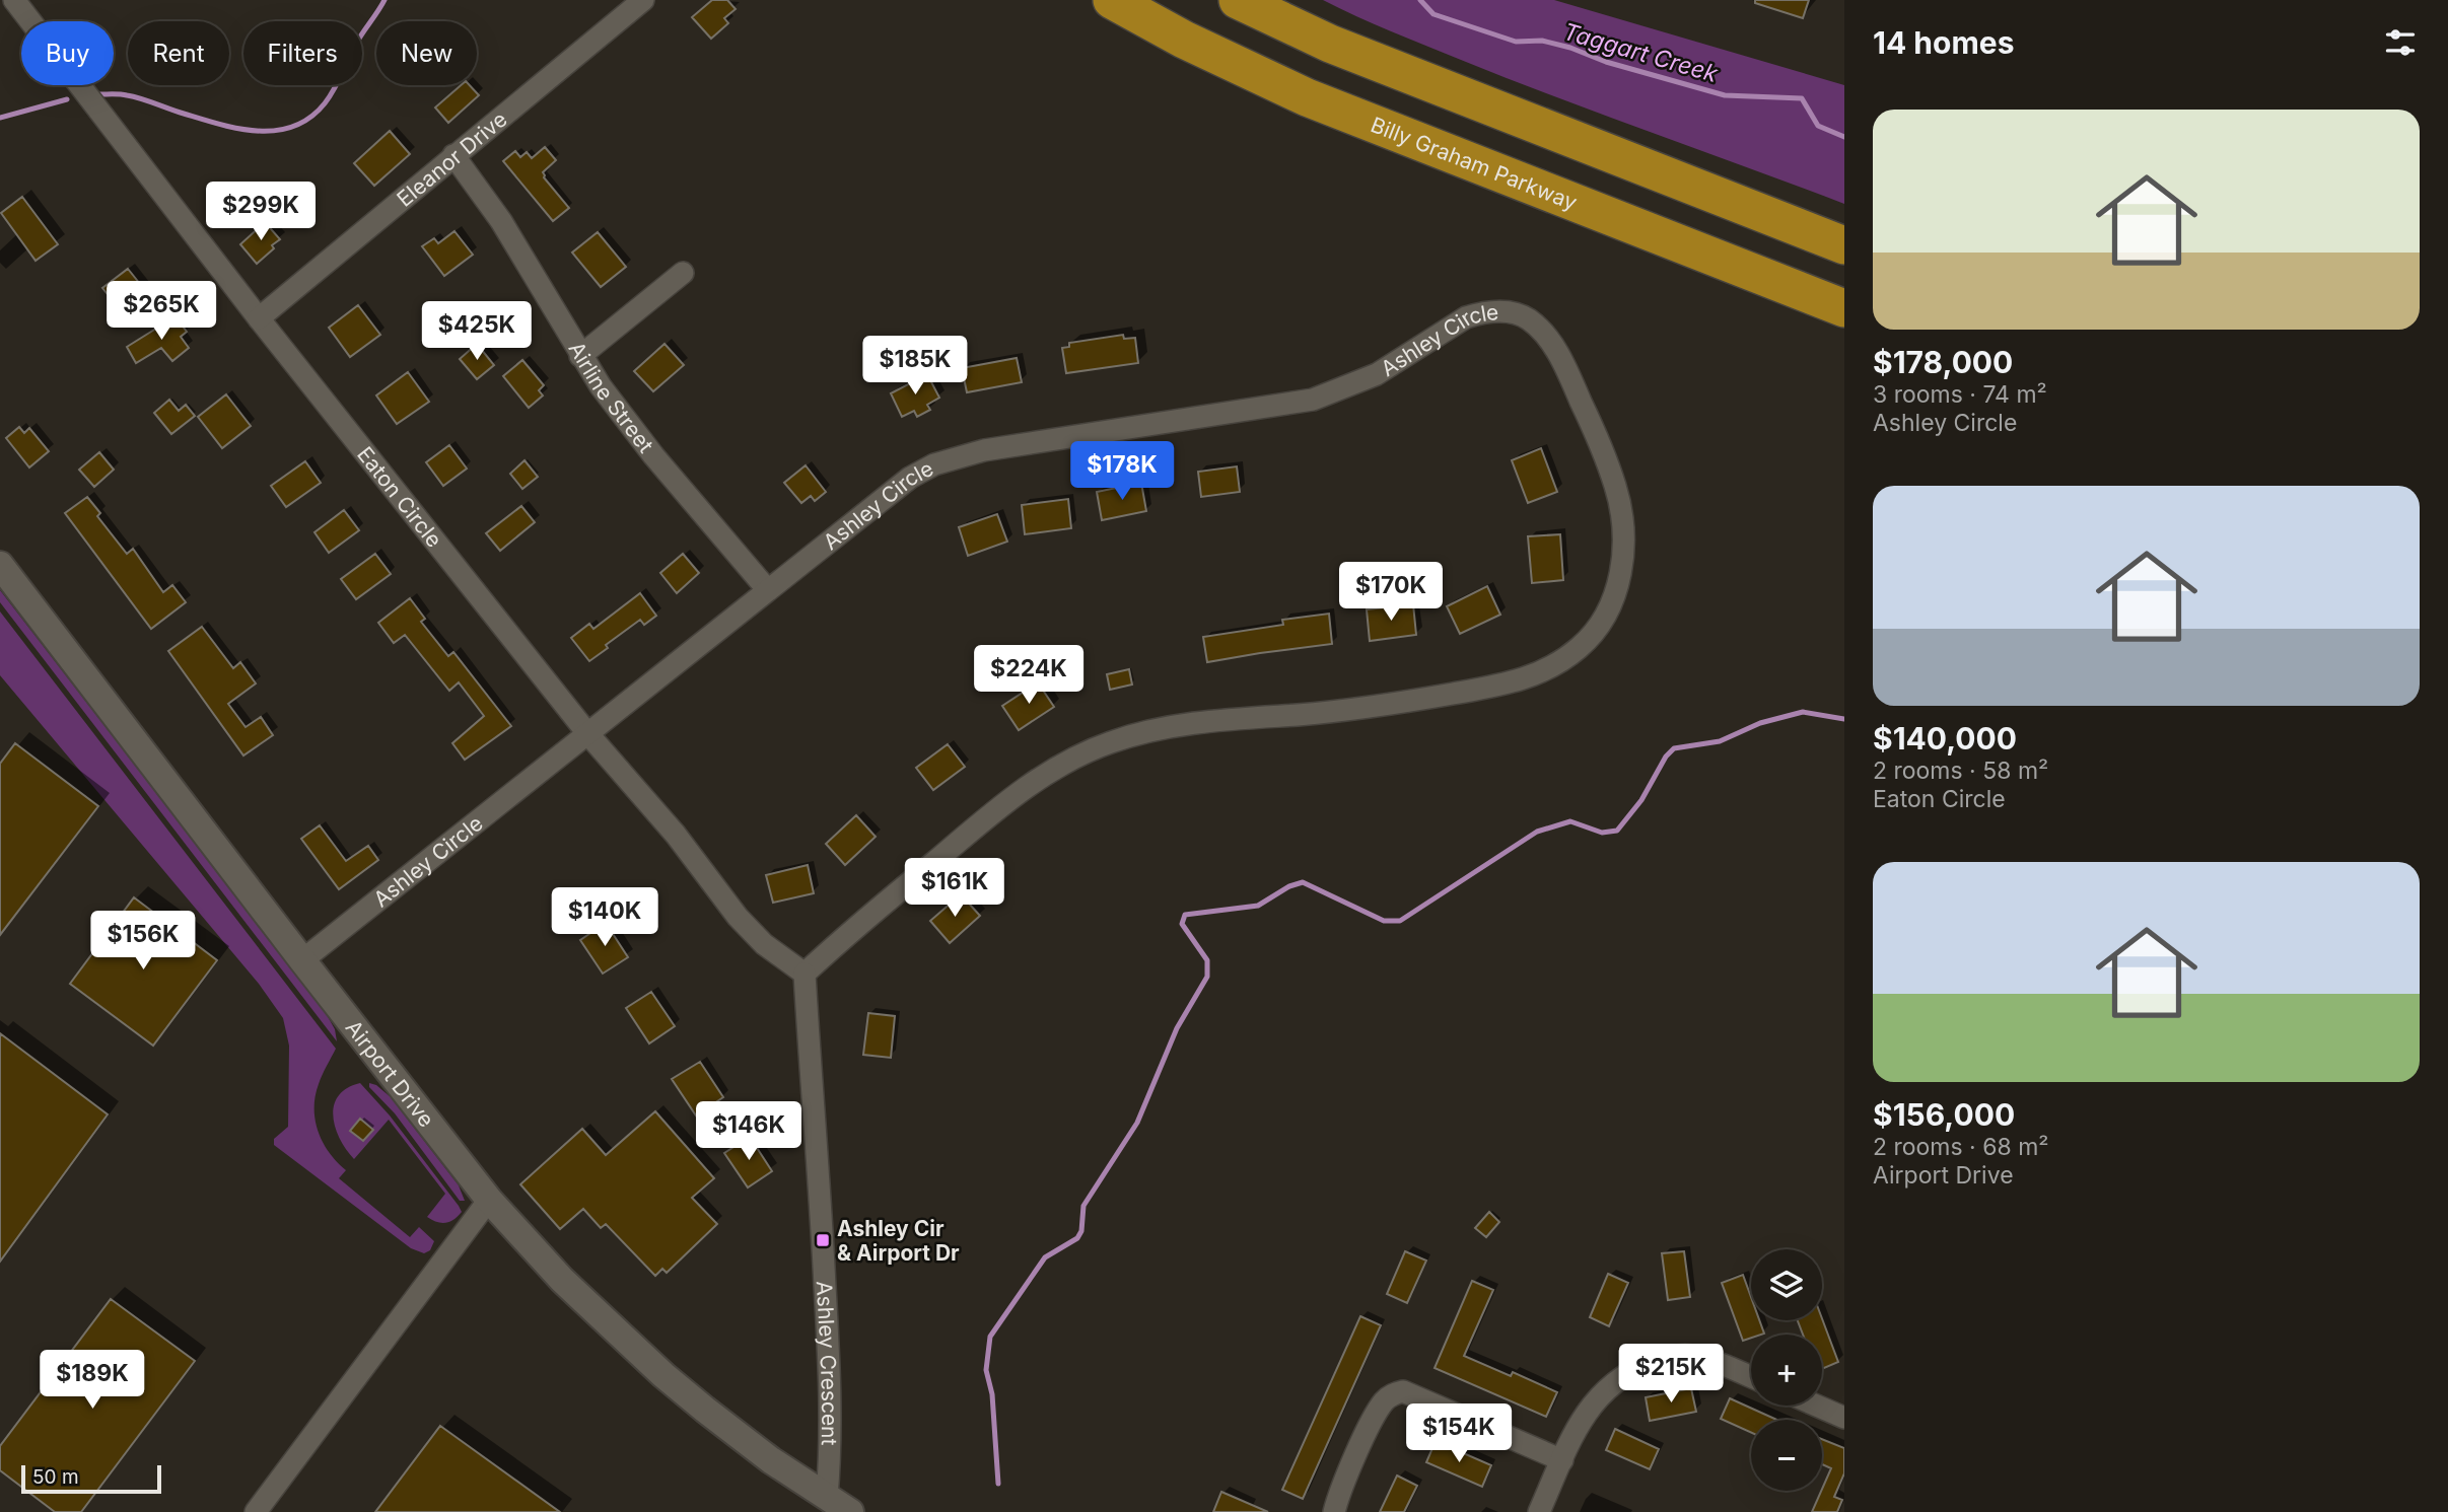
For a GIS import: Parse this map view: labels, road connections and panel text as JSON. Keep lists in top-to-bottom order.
{
  "streets": {
    "highway": ["Billy Graham Parkway"],
    "street": [
      "Eleanor Drive",
      "Ashley Circle",
      "Airline Street",
      "Eaton Circle",
      "Airport Drive",
      "Ashley Crescent"
    ]
  },
  "crossings": [
    ["Eleanor Drive", "Airline Street"],
    ["Eleanor Drive", "Eaton Circle"],
    ["Ashley Circle", "Airline Street"],
    ["Ashley Circle", "Eaton Circle"],
    ["Ashley Circle", "Airport Drive"],
    ["Ashley Circle", "Ashley Crescent"],
    ["Eaton Circle", "Ashley Crescent"],
    ["Airport Drive", "Ashley Crescent"]
  ],
  "water": ["Taggart Creek"],
  "places": {
    "transit": ["Ashley Cir & Airport Dr"]
  },
  "scale_bar": "50 m",
  "page": {
    "heading": "14 homes",
    "chip": [
      "Buy",
      "Rent",
      "Filters",
      "New"
    ],
    "list": [
      {
        "name": "$178,000",
        "note": "3 rooms · 74 m² · Ashley Circle"
      },
      {
        "name": "$140,000",
        "note": "2 rooms · 58 m² · Eaton Circle"
      },
      {
        "name": "$156,000",
        "note": "2 rooms · 68 m² · Airport Drive"
      }
    ],
    "price": [
      "$299K",
      "$265K",
      "$425K",
      "$185K",
      "$178K",
      "$170K",
      "$224K",
      "$161K",
      "$140K",
      "$156K",
      "$146K",
      "$215K",
      "$189K",
      "$154K"
    ],
    "map_buttons": ["+", "−"],
    "scale": "50 m"
  }
}
